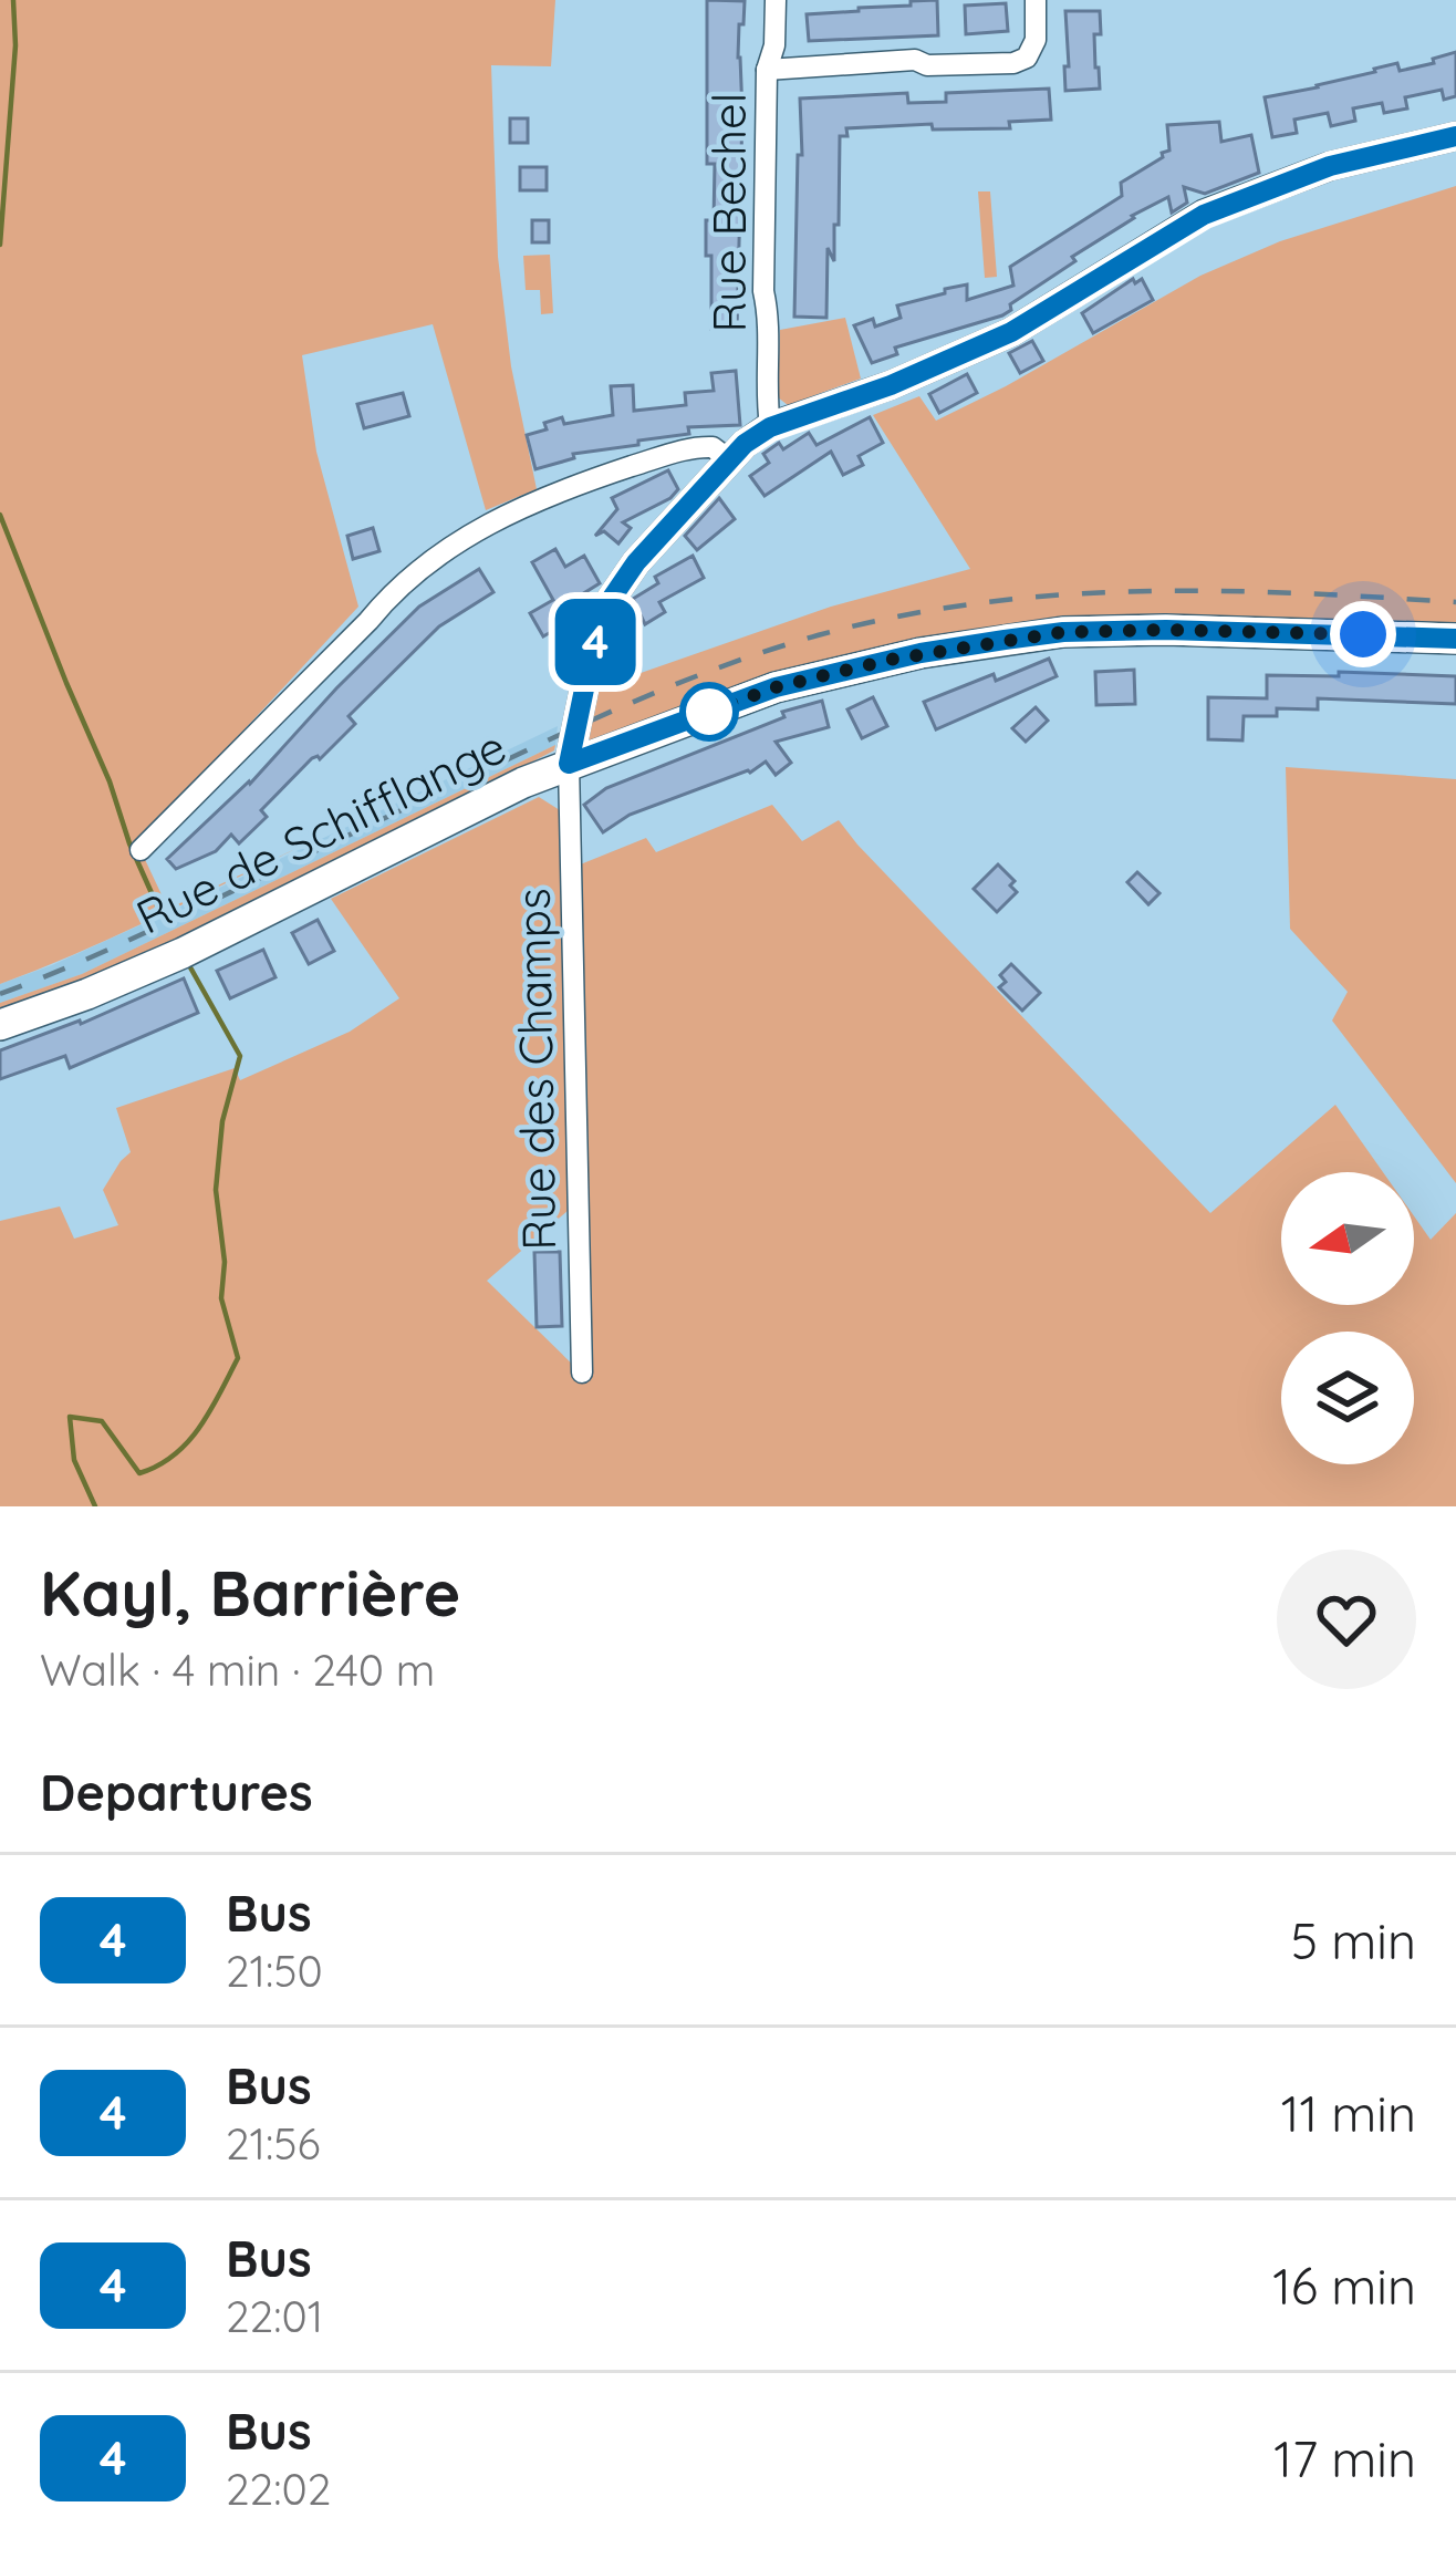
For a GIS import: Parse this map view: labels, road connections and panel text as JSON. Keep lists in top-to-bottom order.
{
  "streets": {
    "main road": ["Rue de Schifflange"],
    "street": ["Rue Bechel", "Rue des Champs"]
  },
  "crossings": [
    ["Rue Bechel", "Rue de Schifflange"],
    ["Rue de Schifflange", "Rue des Champs"]
  ],
  "lines": ["bus line 4"],
  "north": "left",
  "page": {
    "on_map": "4",
    "heading": [
      ["Kayl, Barrière", "Walk · 4 min · 240 m"],
      "Departures"
    ],
    "list": [
      {
        "mark": "4",
        "name": "Bus",
        "note": "21:50",
        "value": "5 min"
      },
      {
        "mark": "4",
        "name": "Bus",
        "note": "21:56",
        "value": "11 min"
      },
      {
        "mark": "4",
        "name": "Bus",
        "note": "22:01",
        "value": "16 min"
      },
      {
        "mark": "4",
        "name": "Bus",
        "note": "22:02",
        "value": "17 min"
      }
    ]
  }
}
